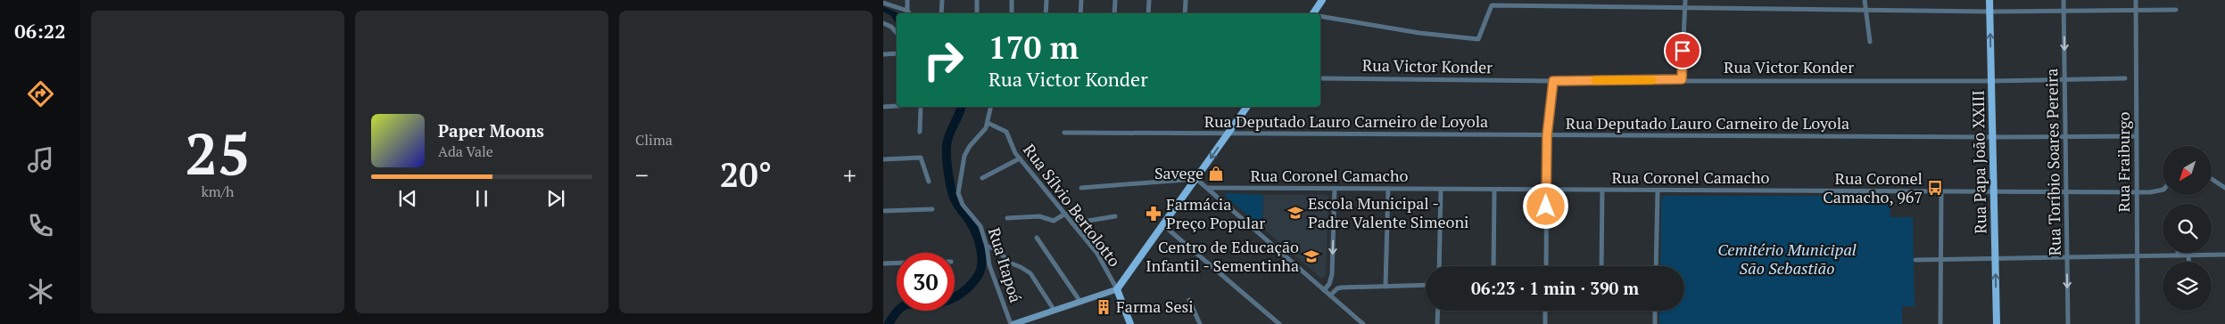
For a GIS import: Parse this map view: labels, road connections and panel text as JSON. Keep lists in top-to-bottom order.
{
  "streets": {
    "main road": ["Rua Papa João XXIII"],
    "street": [
      "Rua Victor Konder",
      "Rua Deputado Lauro Carneiro de Loyola",
      "Rua Toríbio Soares Pereira",
      "Rua Fraiburgo",
      "Rua Coronel Camacho",
      "Rua Sílvio Bertolotto",
      "Rua Itapoá"
    ]
  },
  "crossings": [
    ["Rua Victor Konder", "Rua Papa João XXIII"],
    ["Rua Victor Konder", "Rua Toríbio Soares Pereira"],
    ["Rua Deputado Lauro Carneiro de Loyola", "Rua Papa João XXIII"],
    ["Rua Deputado Lauro Carneiro de Loyola", "Rua Toríbio Soares Pereira"],
    ["Rua Deputado Lauro Carneiro de Loyola", "Rua Fraiburgo"],
    ["Rua Papa João XXIII", "Rua Coronel Camacho"],
    ["Rua Toríbio Soares Pereira", "Rua Coronel Camacho"],
    ["Rua Fraiburgo", "Rua Coronel Camacho"],
    ["Rua Sílvio Bertolotto", "Rua Itapoá"]
  ],
  "one_way": ["Rua Papa João XXIII", "Rua Toríbio Soares Pereira"],
  "parks": ["Cemitério Municipal São Sebastião"],
  "places": {
    "shop": ["Savege"],
    "bus stop": ["Rua Coronel Camacho, 967"],
    "school or university": ["Escola Municipal - Padre Valente Simeoni", "Centro de Educação Infantil - Sementinha"],
    "pharmacy": ["Farmácia Preço Popular"],
    "building": ["Farma Sesi"]
  },
  "north": "bottom left",
  "page": {
    "tabs": "06:22",
    "tile": [
      ["25", "km/h"],
      "Clima"
    ],
    "turn": ["170 m", "Rua Victor Konder"],
    "song": ["Paper Moons", "Ada Vale"],
    "heat": ["−", "20°", "+"],
    "limit": "30",
    "trip": "06:23 · 1 min · 390 m"
  }
}
